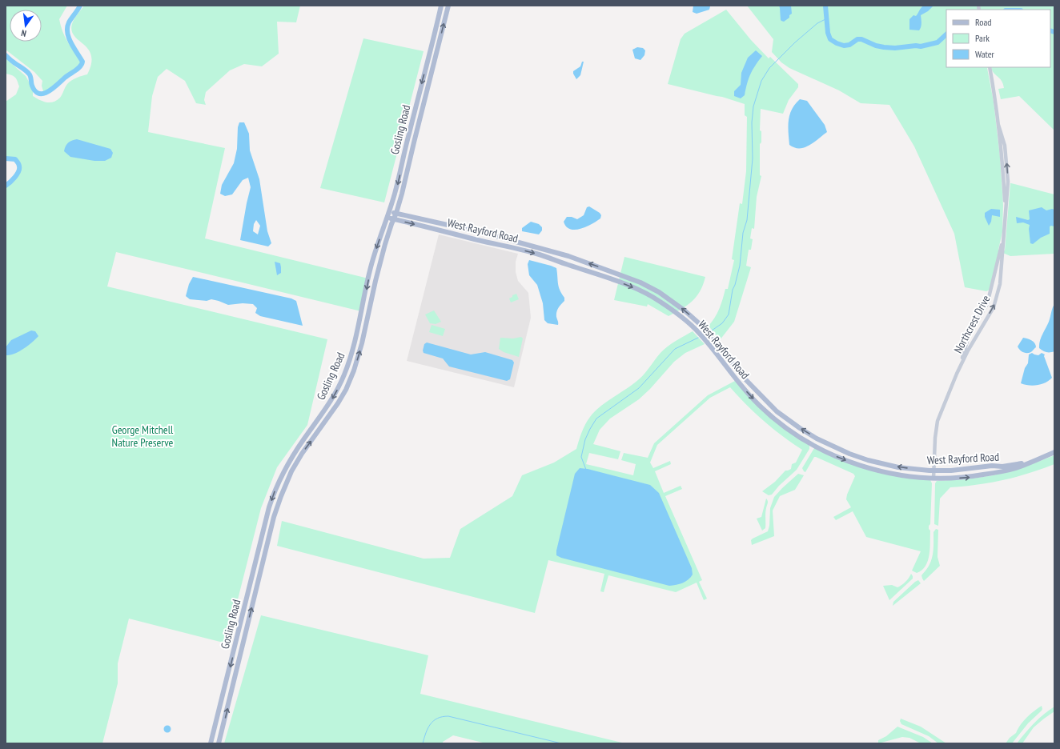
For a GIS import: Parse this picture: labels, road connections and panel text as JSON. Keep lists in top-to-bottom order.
{
  "streets": {
    "main road": ["Gosling Road", "West Rayford Road"],
    "street": ["Northcrest Drive"]
  },
  "crossings": [
    ["Gosling Road", "West Rayford Road"],
    ["West Rayford Road", "Northcrest Drive"]
  ],
  "parks": ["George Mitchell Nature Preserve"],
  "legend": ["Road", "Park", "Water"],
  "north": "bottom"
}
